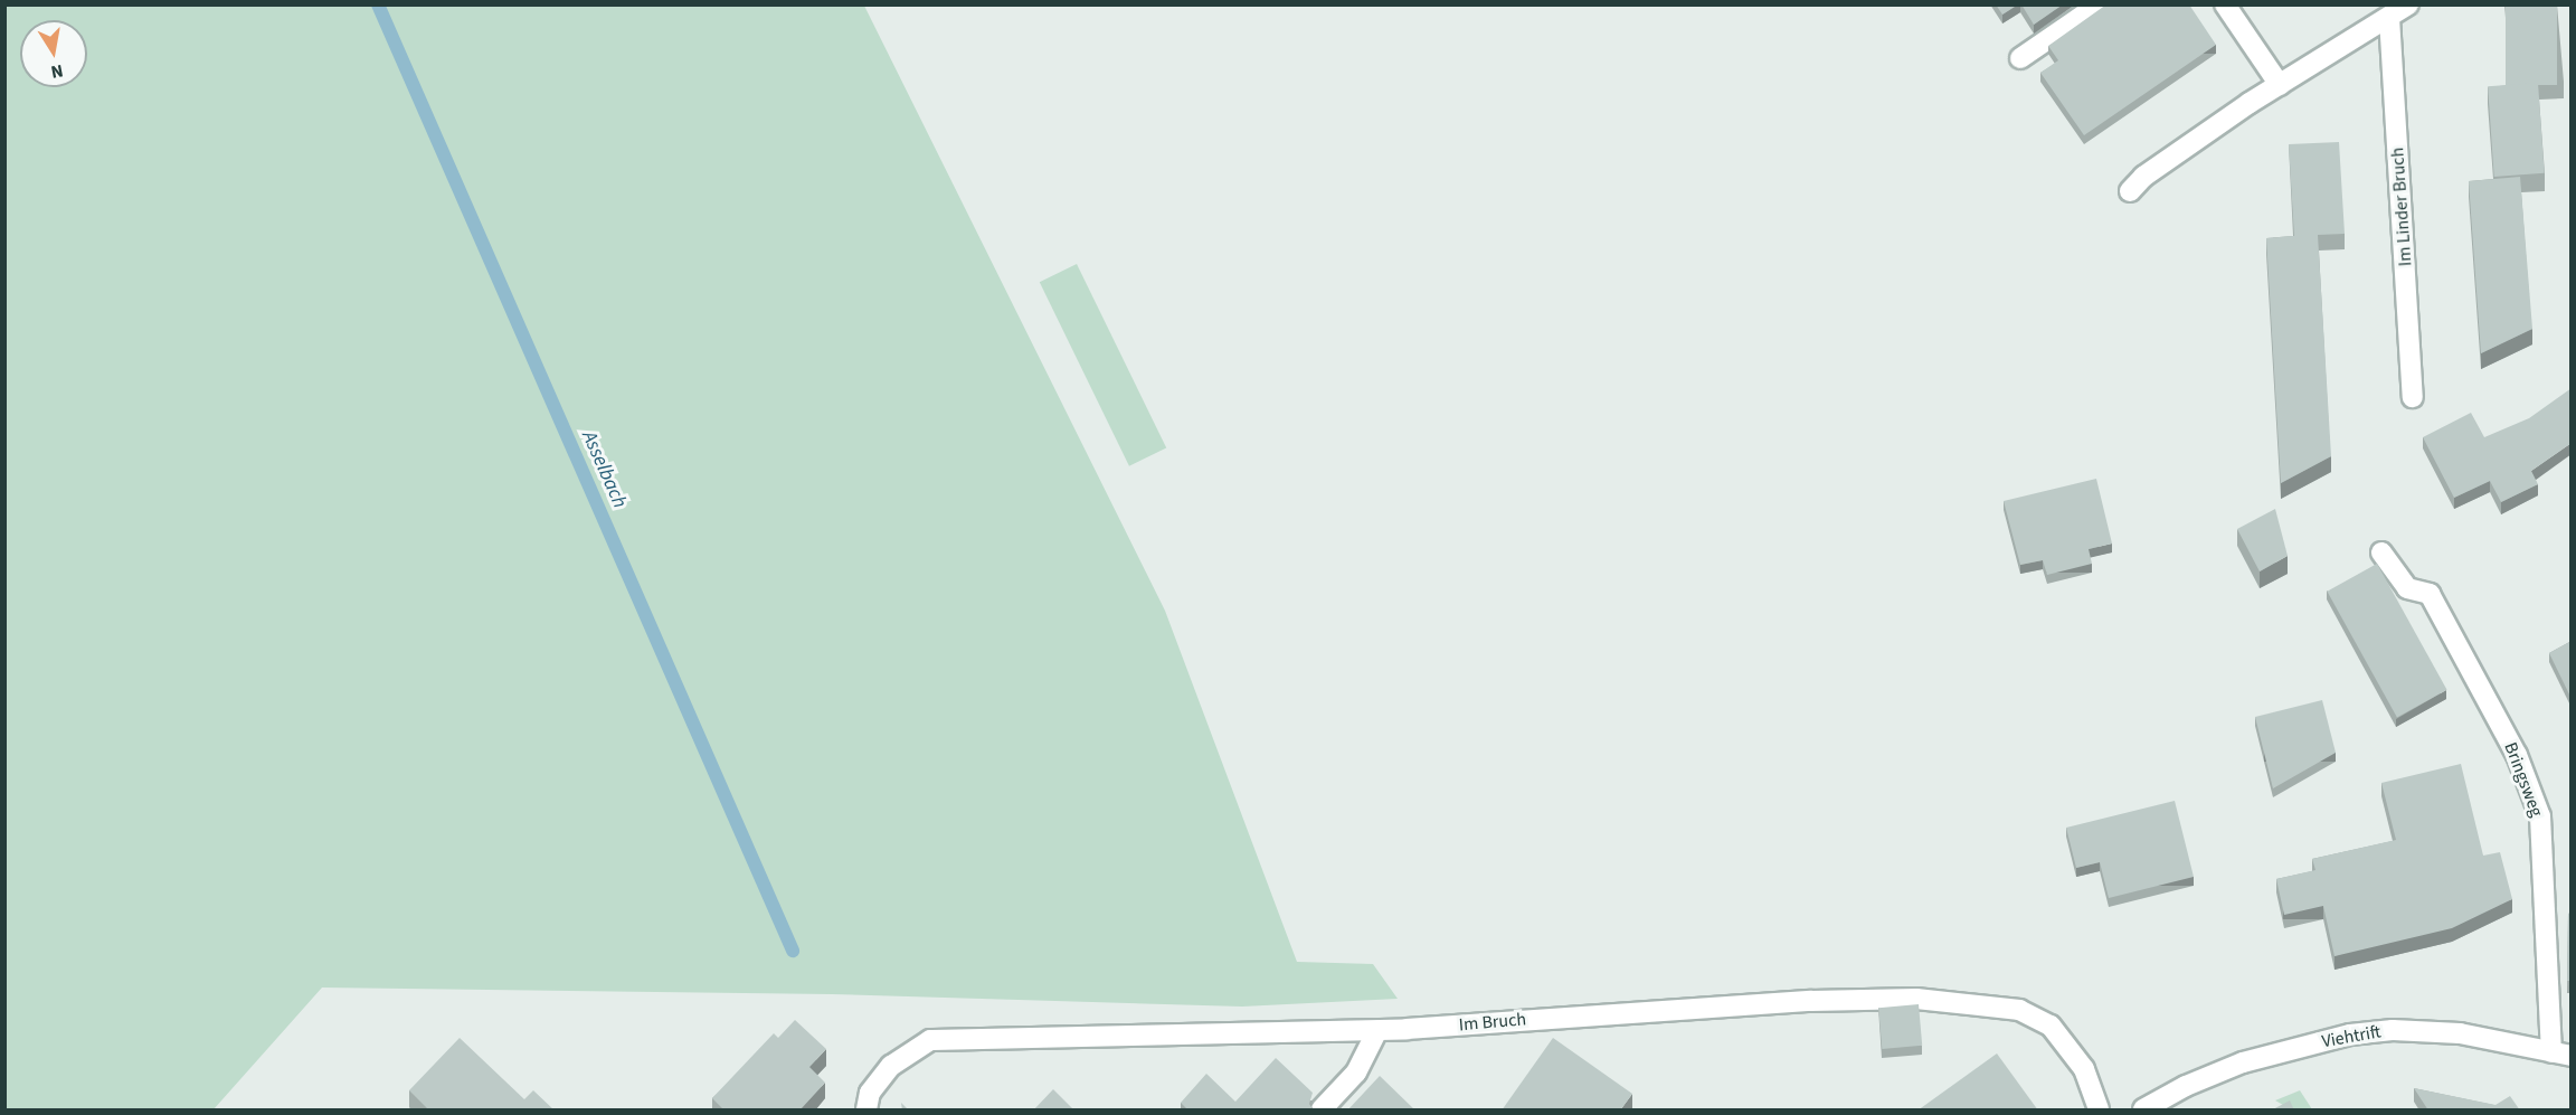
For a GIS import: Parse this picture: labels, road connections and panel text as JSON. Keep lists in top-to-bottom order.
{
  "streets": {
    "street": [
      "Im Linder Bruch",
      "Bringsweg",
      "Im Bruch",
      "Viehtrift"
    ]
  },
  "crossings": [
    ["Bringsweg", "Viehtrift"]
  ],
  "water": ["Asselbach"],
  "north": "bottom"
}
